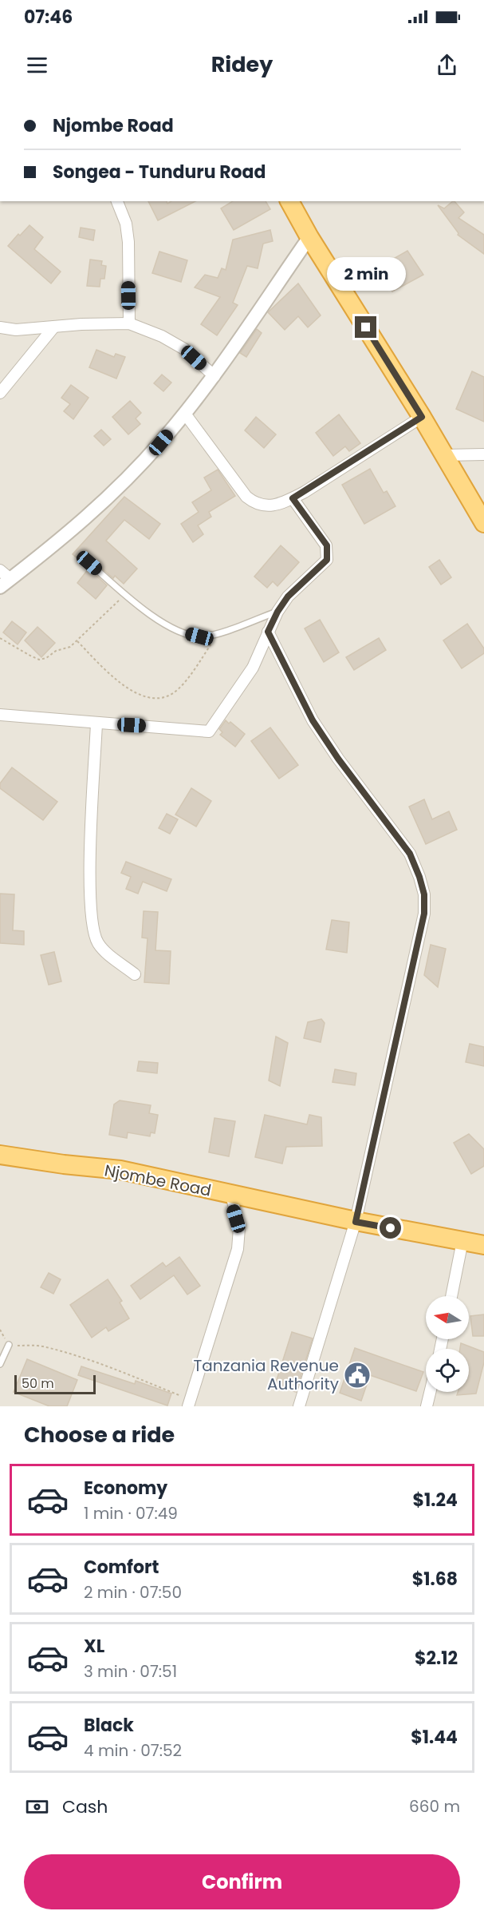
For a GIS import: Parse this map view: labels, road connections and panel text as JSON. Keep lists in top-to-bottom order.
{
  "streets": {
    "highway": ["Njombe Road"]
  },
  "places": {
    "public building": ["Tanzania Revenue Authority"]
  },
  "scale_bar": "50 m",
  "north": "left",
  "page": {
    "status": "07:46",
    "header": "Ridey",
    "banner": ["Njombe Road", "Songea - Tunduru Road"],
    "bubble": "2 min",
    "scale": "50 m",
    "heading": "Choose a ride",
    "list": [
      {
        "name": "Economy",
        "note": "1 min · 07:49",
        "value": "$1.24"
      },
      {
        "name": "Comfort",
        "note": "2 min · 07:50",
        "value": "$1.68"
      },
      {
        "name": "XL",
        "note": "3 min · 07:51",
        "value": "$2.12"
      },
      {
        "name": "Black",
        "note": "4 min · 07:52",
        "value": "$1.44"
      }
    ],
    "pay": ["Cash", "660 m"],
    "buttons": "Confirm"
  }
}
